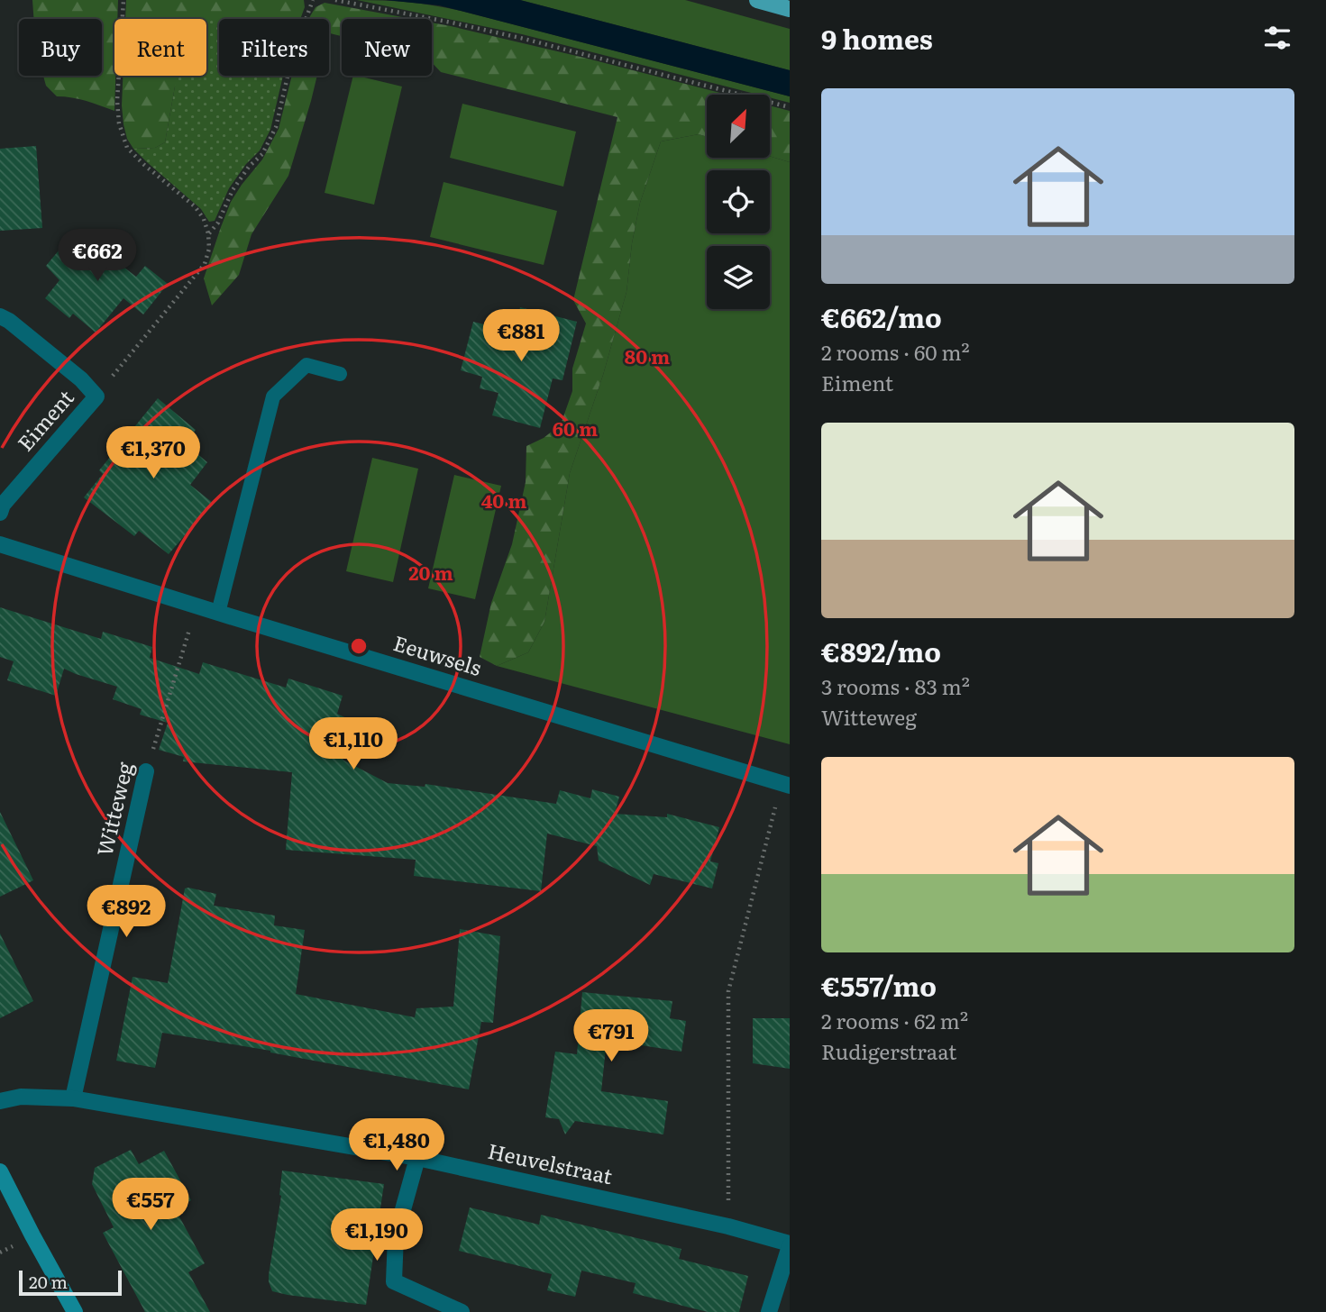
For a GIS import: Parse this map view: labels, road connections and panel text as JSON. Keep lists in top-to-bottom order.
{
  "streets": {
    "street": [
      "Eiment",
      "Eeuwsels",
      "Witteweg",
      "Heuvelstraat"
    ]
  },
  "crossings": [
    ["Eeuwsels", "Witteweg"],
    ["Witteweg", "Heuvelstraat"]
  ],
  "scale_bar": "20 m",
  "north": "top right",
  "page": {
    "heading": "9 homes",
    "chip": [
      "Buy",
      "Rent",
      "Filters",
      "New"
    ],
    "list": [
      {
        "name": "€662/mo",
        "note": "2 rooms · 60 m² · Eiment"
      },
      {
        "name": "€892/mo",
        "note": "3 rooms · 83 m² · Witteweg"
      },
      {
        "name": "€557/mo",
        "note": "2 rooms · 62 m² · Rudigerstraat"
      }
    ],
    "price": [
      "€662",
      "€881",
      "€1,370",
      "€1,110",
      "€892",
      "€791",
      "€1,480",
      "€557",
      "€1,190"
    ],
    "scale": "20 m"
  },
  "rings": [
    "80 m",
    "60 m",
    "40 m",
    "20 m"
  ]
}
